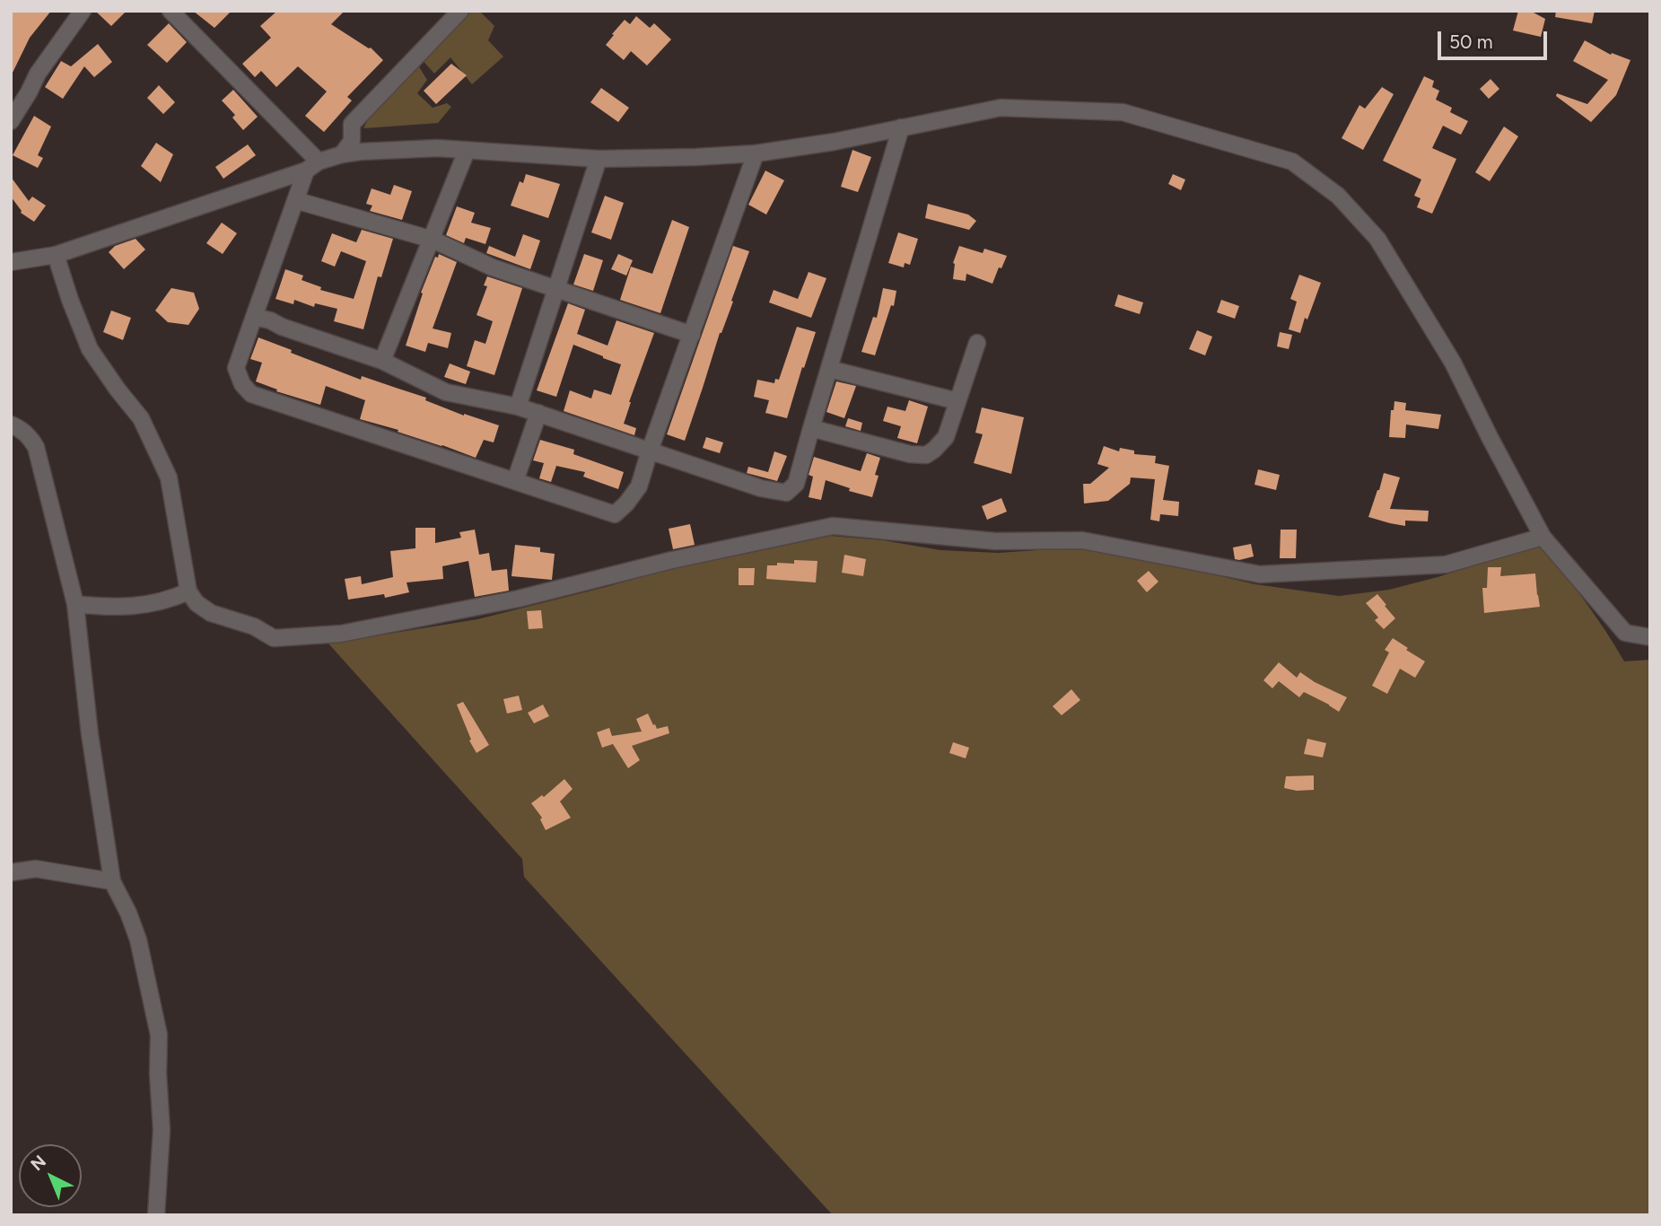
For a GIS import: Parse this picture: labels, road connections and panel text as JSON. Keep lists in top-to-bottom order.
{
  "scale_bar": "50 m",
  "north": "top left"
}
